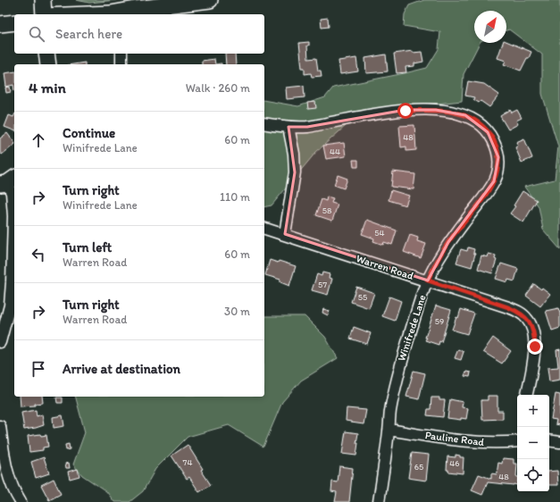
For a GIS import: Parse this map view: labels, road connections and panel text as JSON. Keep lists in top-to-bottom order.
{
  "streets": {
    "street": ["Warren Road", "Winifrede Lane", "Pauline Road"]
  },
  "crossings": [
    ["Warren Road", "Winifrede Lane"],
    ["Winifrede Lane", "Pauline Road"]
  ],
  "house_numbers": [
    "48",
    "44",
    "58",
    "54",
    "57",
    "55",
    "59",
    "74",
    "46",
    "65",
    "48"
  ],
  "north": "top right",
  "page": {
    "search": "Search here",
    "heading": ["4 min", "Walk · 260 m"],
    "list": [
      ["Continue", "Winifrede Lane", "60 m"],
      ["Turn right", "Winifrede Lane", "110 m"],
      ["Turn left", "Warren Road", "60 m"],
      ["Turn right", "Warren Road", "30 m"],
      "Arrive at destination"
    ],
    "map_buttons": ["+", "−"]
  }
}
